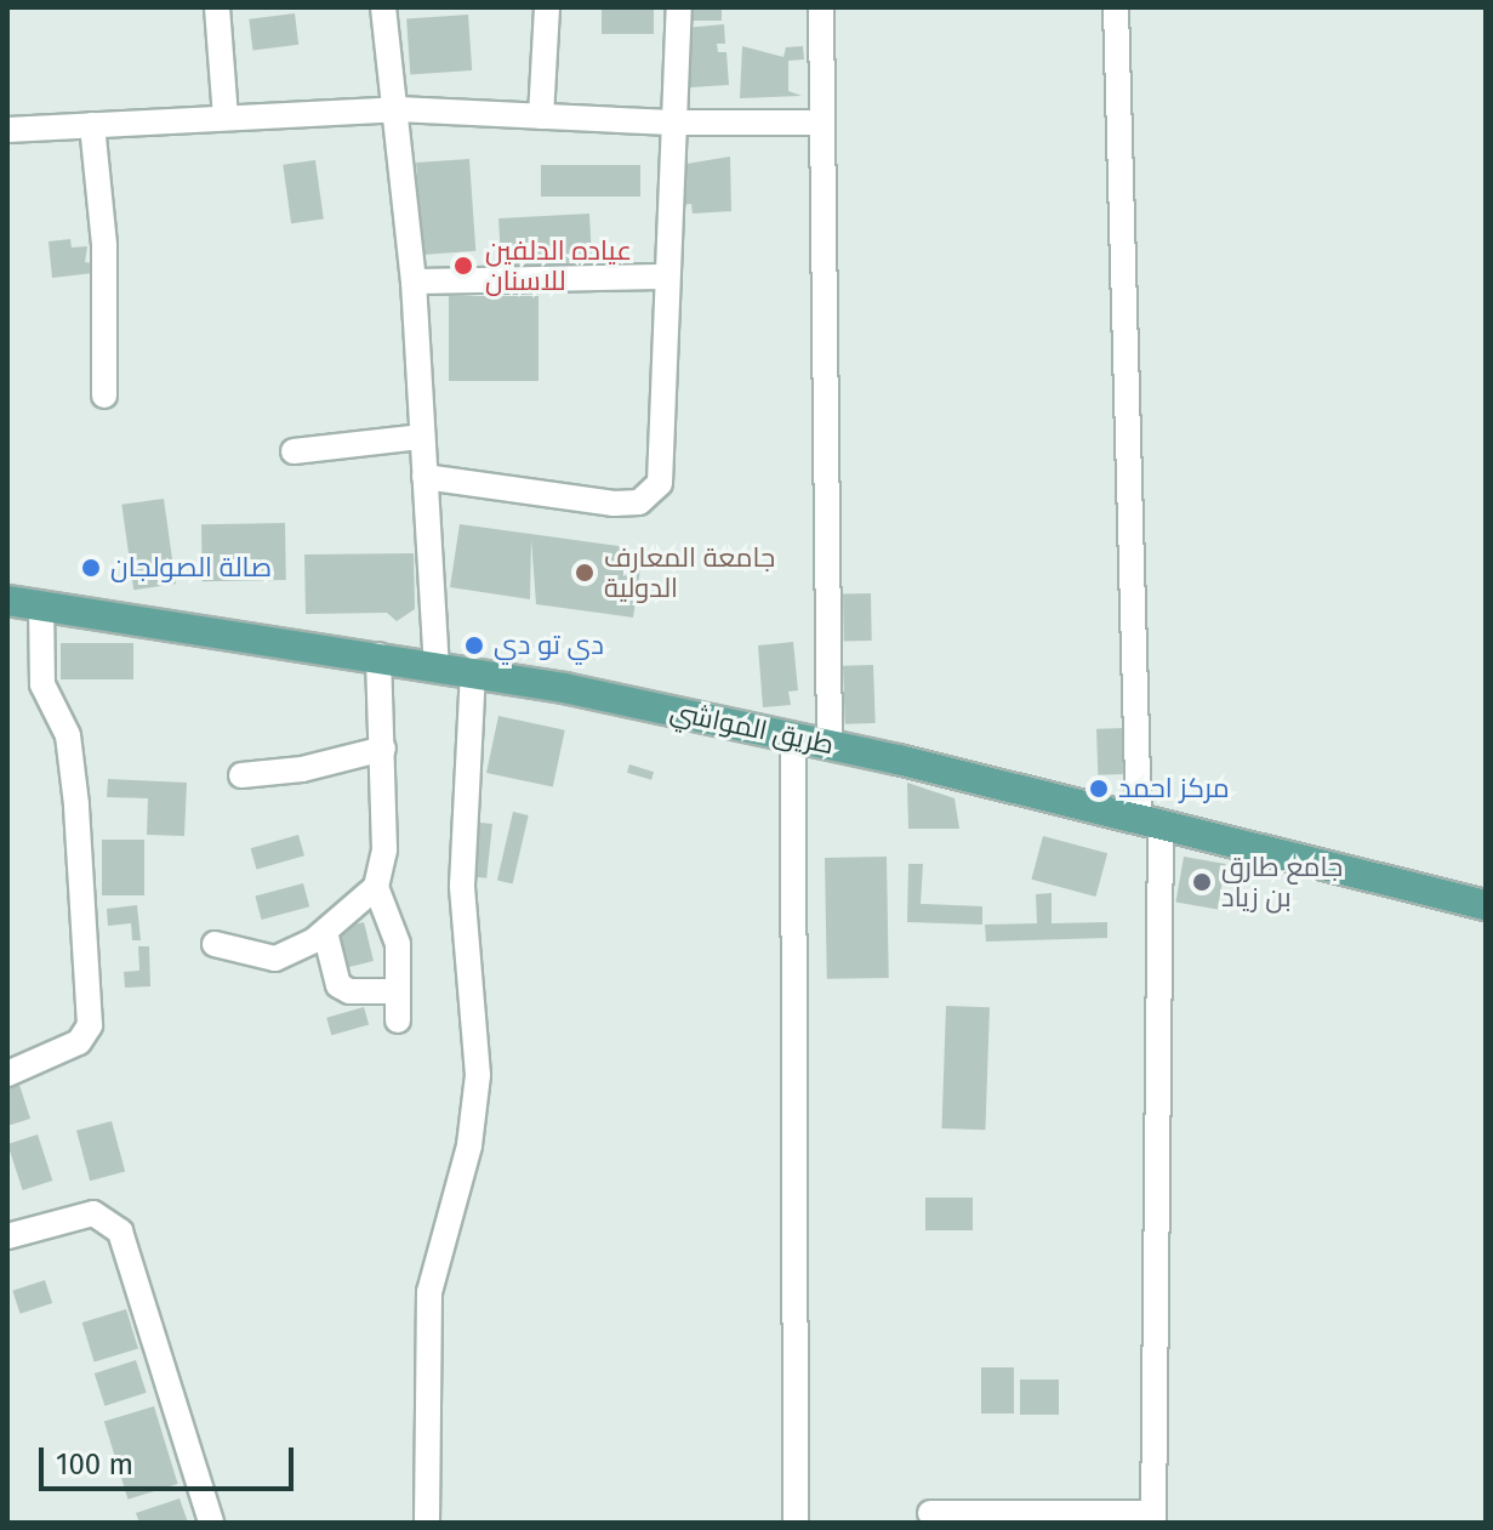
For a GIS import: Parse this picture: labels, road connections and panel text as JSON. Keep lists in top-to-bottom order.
{
  "streets": {
    "main road": ["طريق المواشي"]
  },
  "places": [
    "عياده الدلفين للاسنان",
    "صالة الصولجان",
    "جامعة المعارف الدولية",
    "دي تو دي",
    "مركز احمد",
    "جامع طارق بن زياد"
  ],
  "scale_bar": "100 m"
}
